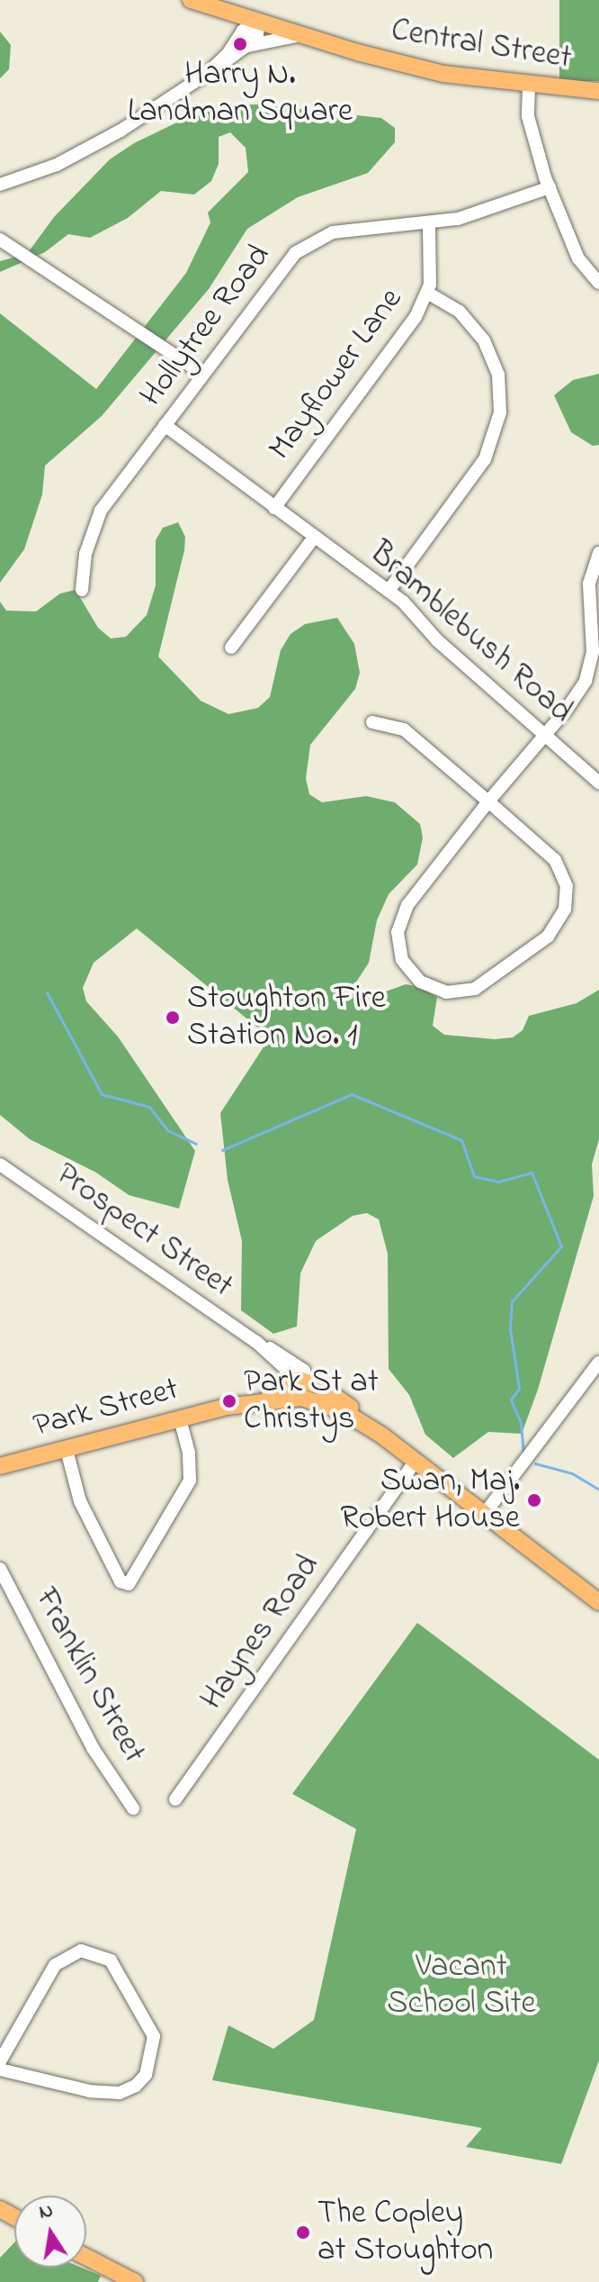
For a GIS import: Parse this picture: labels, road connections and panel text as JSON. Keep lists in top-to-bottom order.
{
  "streets": {
    "main road": ["Central Street", "Park Street"],
    "street": [
      "Hollytree Road",
      "Mayflower Lane",
      "Bramblebush Road",
      "Prospect Street",
      "Haynes Road",
      "Franklin Street"
    ]
  },
  "crossings": [
    ["Hollytree Road", "Mayflower Lane"],
    ["Hollytree Road", "Bramblebush Road"],
    ["Mayflower Lane", "Bramblebush Road"],
    ["Prospect Street", "Park Street"]
  ],
  "parks": ["Vacant School Site"],
  "places": [
    "Harry N. Landman Square",
    "Stoughton Fire Station No. 1",
    "Park St at Christys",
    "Swan, Maj. Robert House",
    "The Copley at Stoughton"
  ],
  "north": "top"
}
